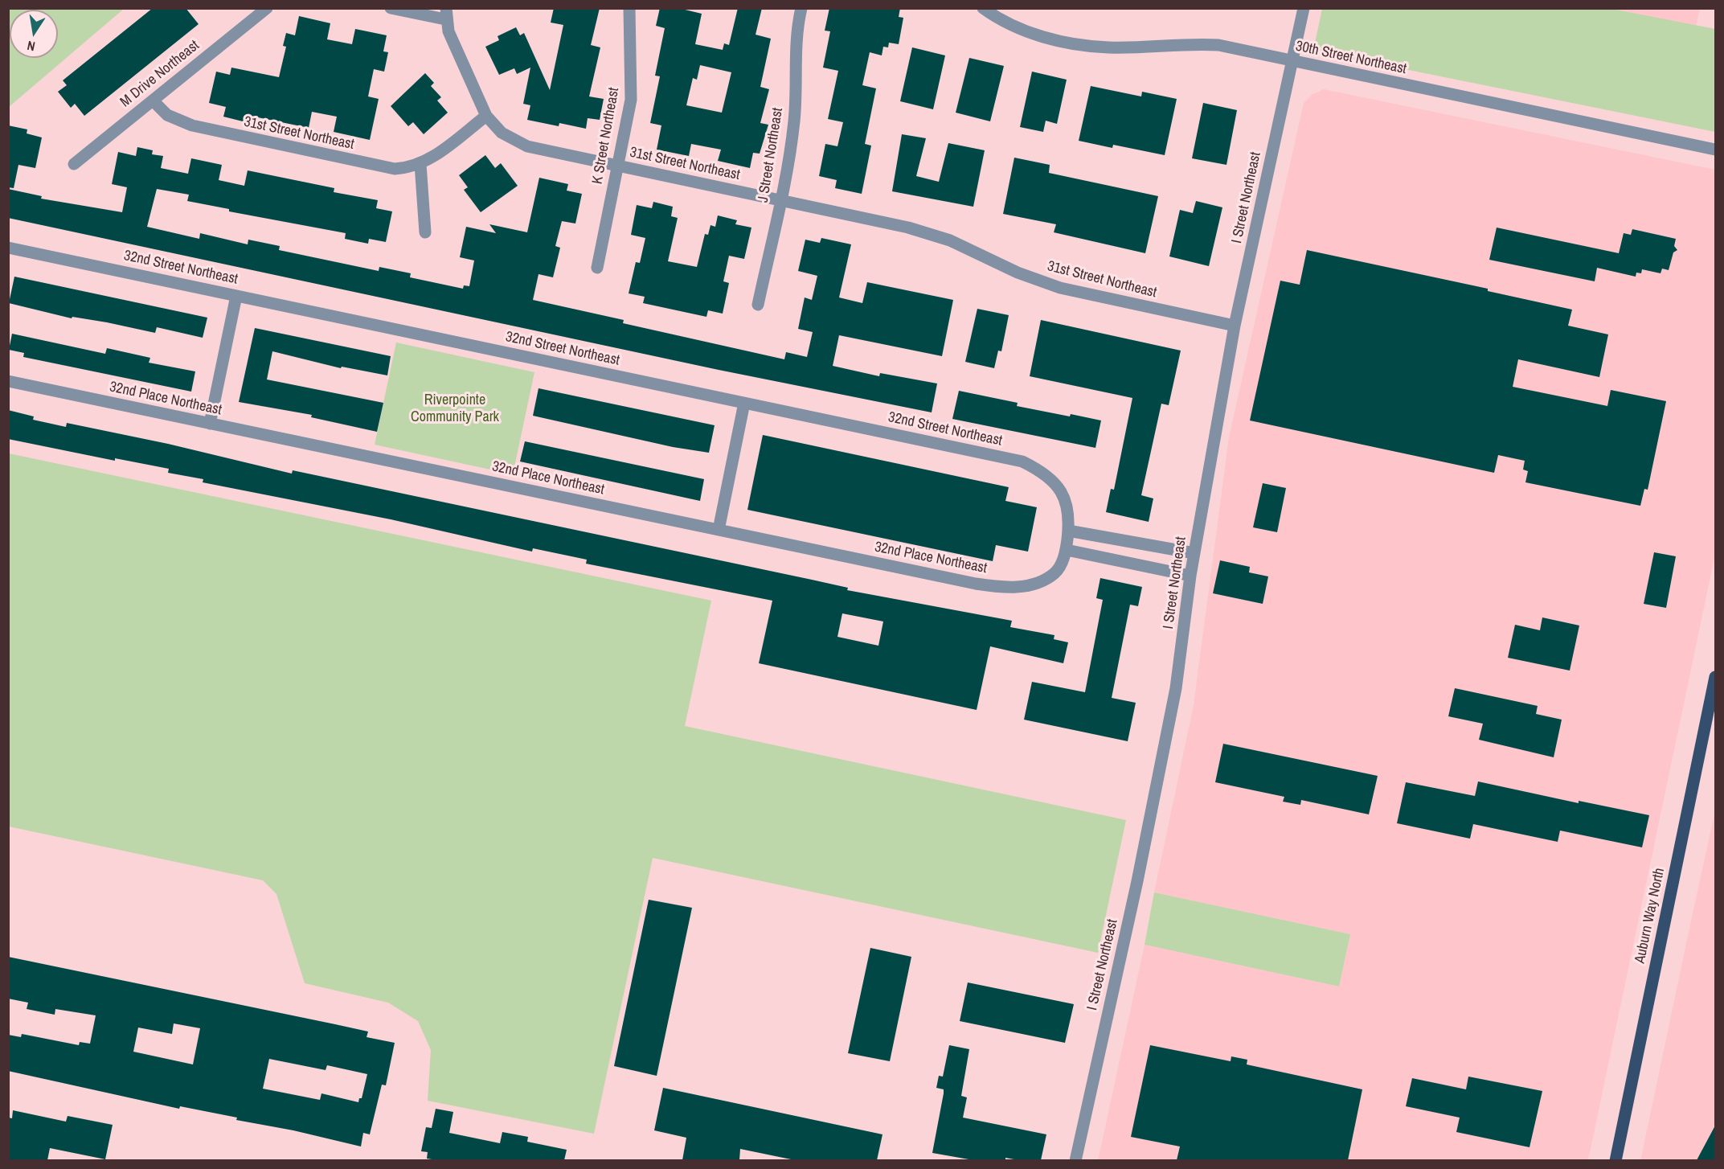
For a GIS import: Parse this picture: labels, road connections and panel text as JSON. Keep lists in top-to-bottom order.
{
  "streets": {
    "main road": ["Auburn Way North"],
    "street": [
      "30th Street Northeast",
      "M Drive Northeast",
      "31st Street Northeast",
      "K Street Northeast",
      "J Street Northeast",
      "I Street Northeast",
      "32nd Street Northeast",
      "32nd Place Northeast"
    ]
  },
  "crossings": [
    ["30th Street Northeast", "I Street Northeast"],
    ["M Drive Northeast", "31st Street Northeast"],
    ["31st Street Northeast", "K Street Northeast"],
    ["31st Street Northeast", "J Street Northeast"],
    ["31st Street Northeast", "I Street Northeast"],
    ["32nd Street Northeast", "32nd Place Northeast"]
  ],
  "parks": ["Riverpointe Community Park"],
  "north": "bottom"
}
